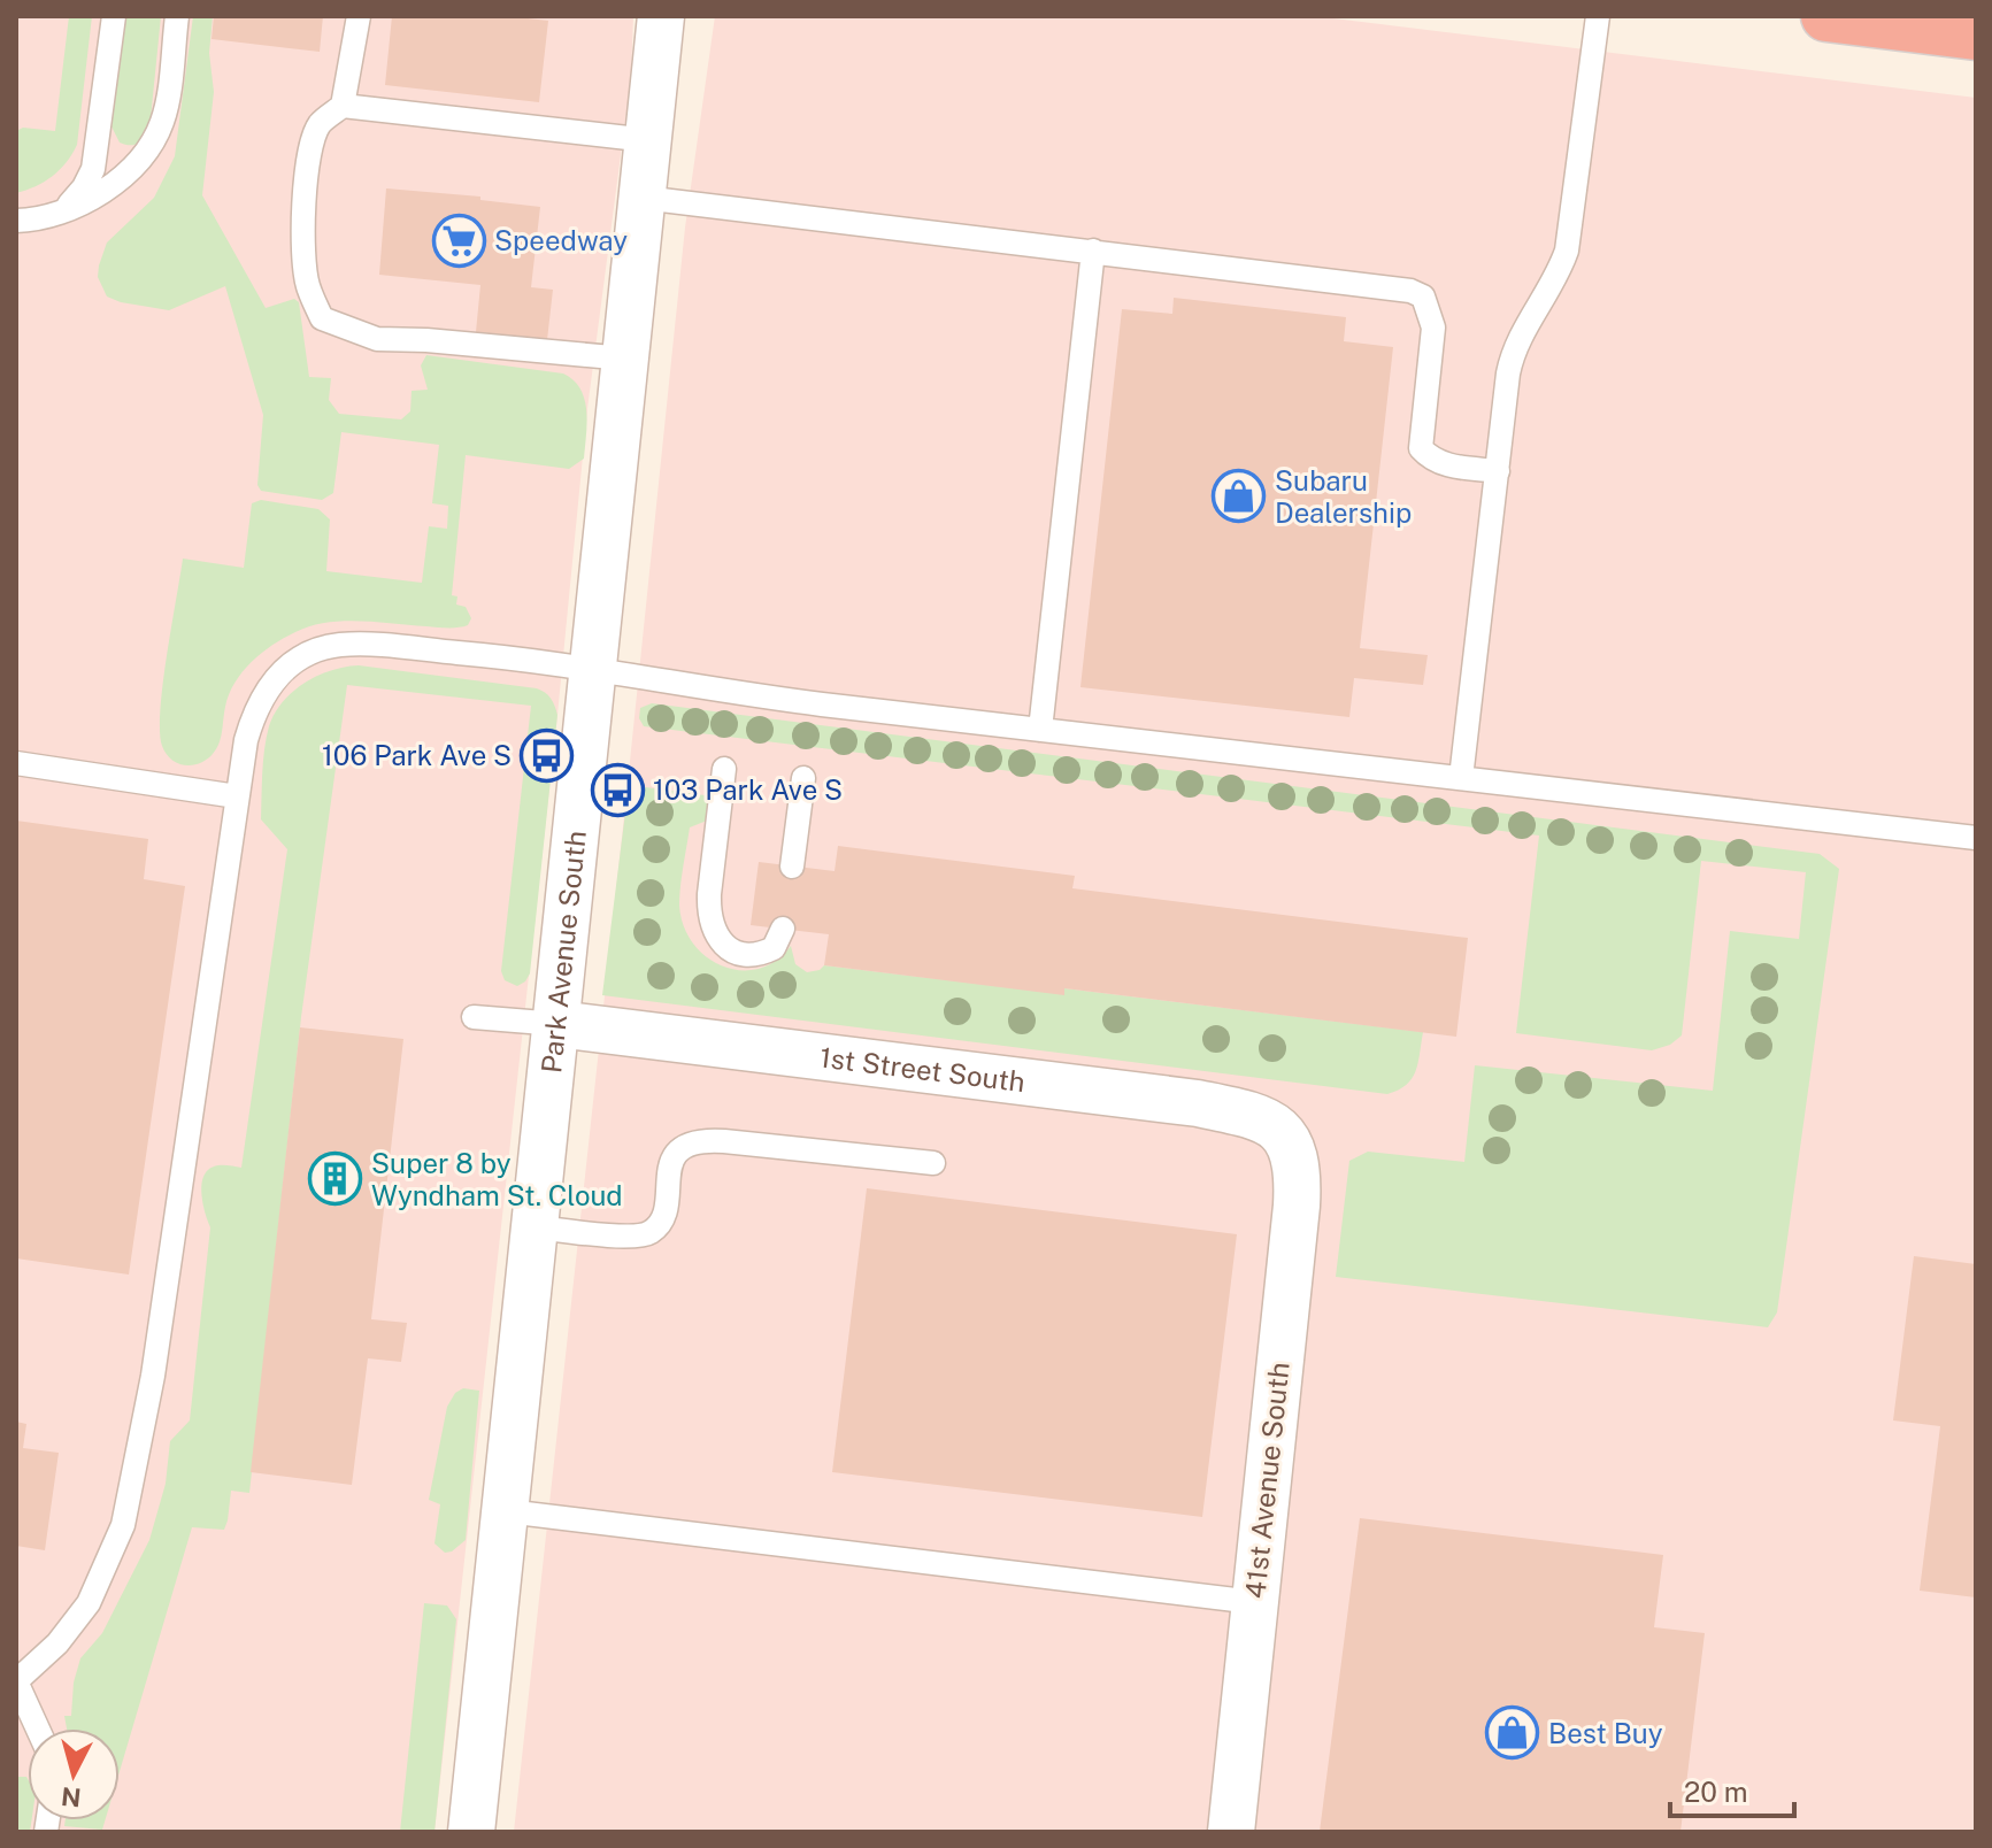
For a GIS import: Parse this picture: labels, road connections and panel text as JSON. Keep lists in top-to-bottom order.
{
  "streets": {
    "street": ["Park Avenue South", "1st Street South", "41st Avenue South"]
  },
  "crossings": [
    ["Park Avenue South", "1st Street South"],
    ["1st Street South", "41st Avenue South"]
  ],
  "places": {
    "supermarket": ["Speedway"],
    "shop": ["Subaru Dealership", "Best Buy"],
    "bus stop": ["106 Park Ave S", "103 Park Ave S"],
    "building": ["Super 8 by Wyndham St. Cloud"]
  },
  "scale_bar": "20 m",
  "north": "bottom"
}
